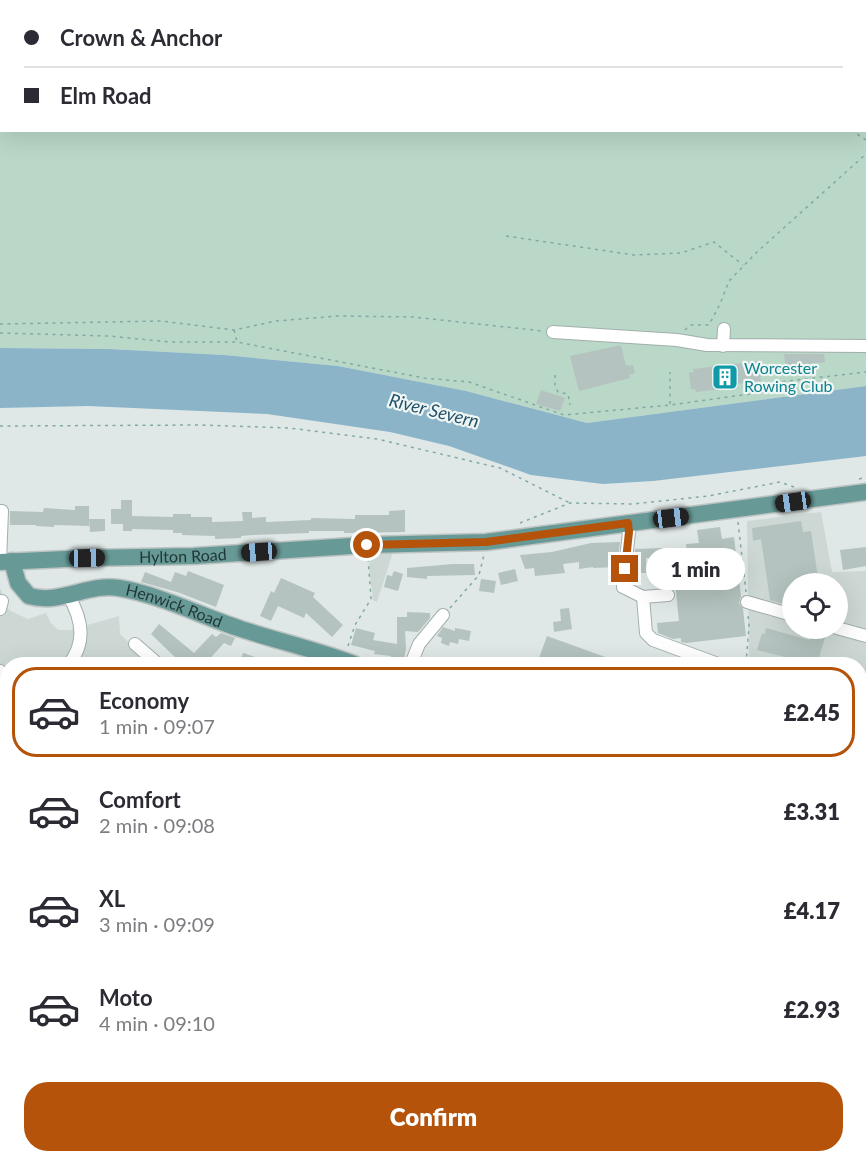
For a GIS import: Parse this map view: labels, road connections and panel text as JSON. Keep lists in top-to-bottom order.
{
  "streets": {
    "main road": ["Hylton Road", "Henwick Road"]
  },
  "crossings": [
    ["Hylton Road", "Henwick Road"]
  ],
  "water": ["River Severn"],
  "places": {
    "building": ["Worcester Rowing Club"]
  },
  "page": {
    "banner": ["Crown & Anchor", "Elm Road"],
    "bubble": "1 min",
    "list": [
      {
        "name": "Economy",
        "note": "1 min · 09:07",
        "value": "£2.45"
      },
      {
        "name": "Comfort",
        "note": "2 min · 09:08",
        "value": "£3.31"
      },
      {
        "name": "XL",
        "note": "3 min · 09:09",
        "value": "£4.17"
      },
      {
        "name": "Moto",
        "note": "4 min · 09:10",
        "value": "£2.93"
      }
    ],
    "buttons": "Confirm"
  }
}
